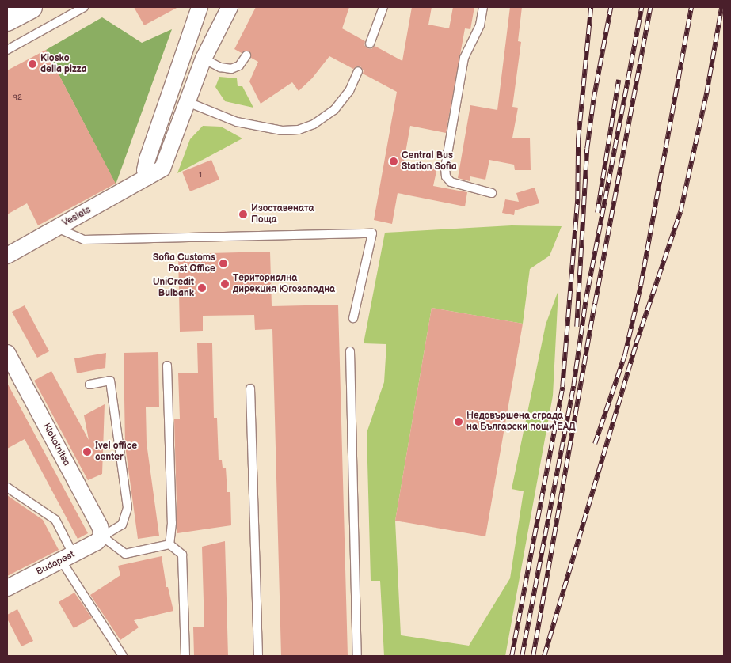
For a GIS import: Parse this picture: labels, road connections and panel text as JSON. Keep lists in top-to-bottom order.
{
  "streets": {
    "street": ["Veslets", "Klokotnitsa", "Budapest"]
  },
  "crossings": [
    ["Klokotnitsa", "Budapest"]
  ],
  "places": [
    "Kiosko della pizza",
    "Central Bus Station Sofia",
    "Изоставената Поща",
    "Sofia Customs Post Office",
    "Териториална дирекция Югозападна",
    "UniCredit Bulbank",
    "Недовършена сграда на Български пощи ЕАД",
    "Ivel office center"
  ],
  "house_numbers": ["92", "1"]
}
